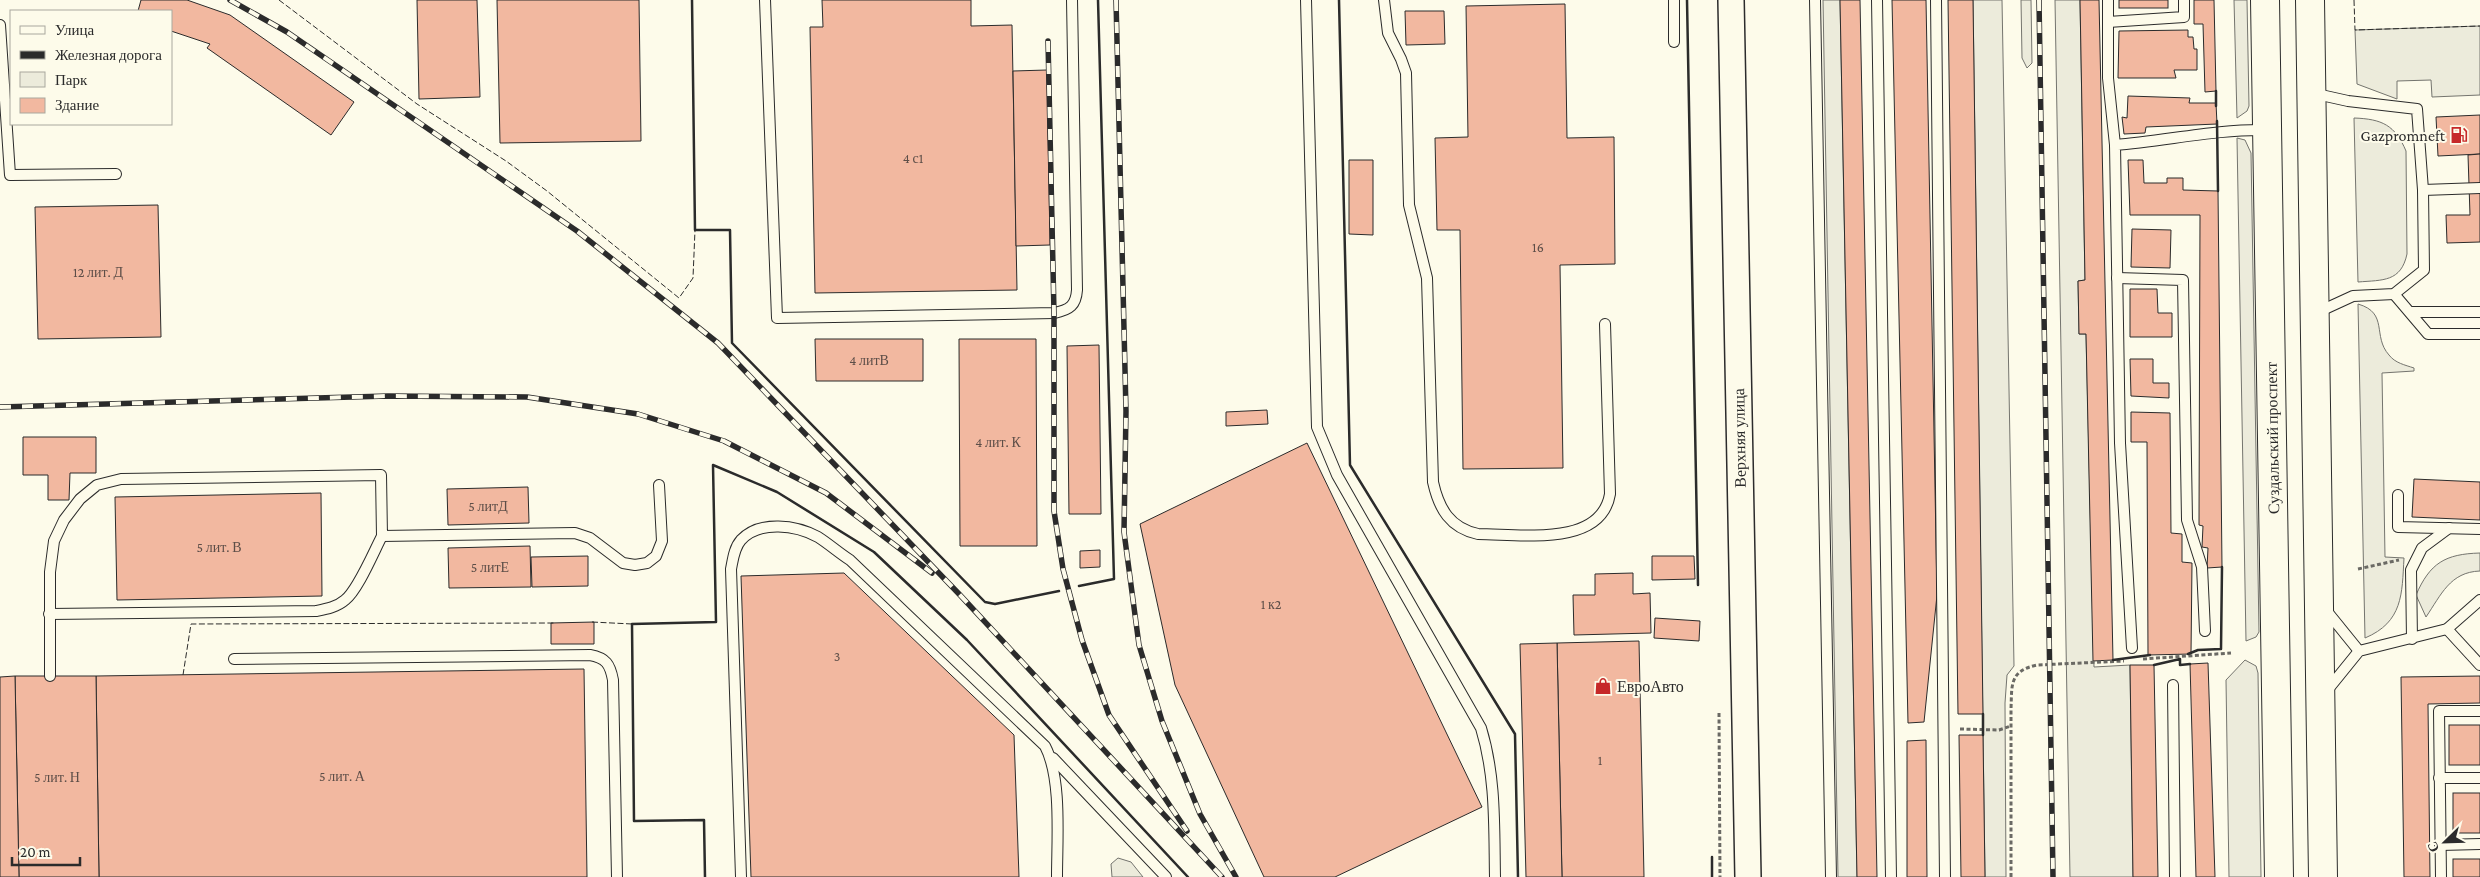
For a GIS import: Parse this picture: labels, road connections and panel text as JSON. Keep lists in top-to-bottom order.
{
  "streets": {
    "main road": ["Суздальский проспект"],
    "street": ["Верхняя улица"]
  },
  "places": {
    "fuel station": ["Gazpromneft"],
    "shop": ["ЕвроАвто"]
  },
  "house_numbers": [
    "4 с1",
    "16",
    "12 лит. Д",
    "4 литВ",
    "4 лит. К",
    "5 литД",
    "5 лит. В",
    "5 литЕ",
    "1 к2",
    "3",
    "1",
    "5 лит. А",
    "5 лит. Н"
  ],
  "legend": [
    "Улица",
    "Железная дорога",
    "Парк",
    "Здание"
  ],
  "scale_bar": "20 m",
  "north": "bottom left"
}
